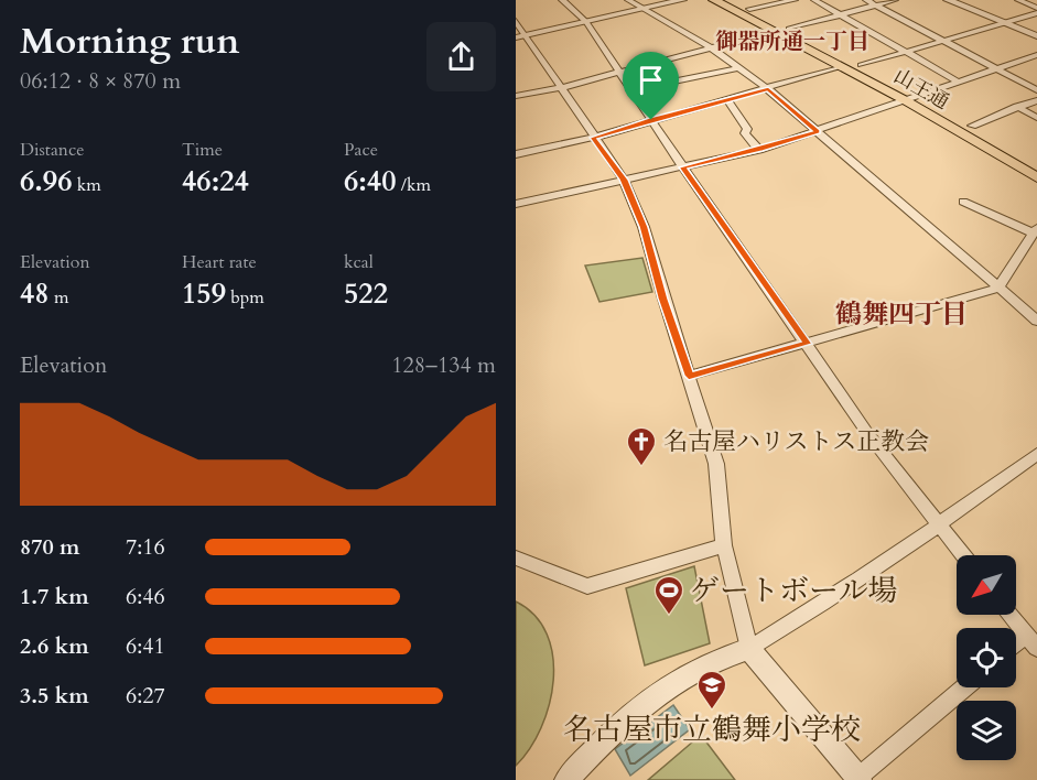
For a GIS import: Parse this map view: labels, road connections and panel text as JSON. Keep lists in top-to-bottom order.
{
  "streets": {
    "main road": ["山王通"]
  },
  "districts": ["御器所通一丁目", "鶴舞四丁目"],
  "places": {
    "church": ["名古屋ハリストス正教会"],
    "sports": ["ゲートボール場"],
    "school or university": ["名古屋市立鶴舞小学校"]
  },
  "north": "bottom left",
  "page": {
    "heading": ["Morning run", "06:12 · 8 × 870 m"],
    "stats": [
      ["Distance", "6.96 km"],
      ["Time", "46:24"],
      ["Pace", "6:40 /km"],
      ["Elevation", "48 m"],
      ["Heart rate", "159 bpm"],
      ["kcal", "522"]
    ],
    "chart": ["Elevation", "128–134 m"],
    "list": [
      {
        "name": "870 m",
        "note": "7:16"
      },
      {
        "name": "1.7 km",
        "note": "6:46"
      },
      {
        "name": "2.6 km",
        "note": "6:41"
      },
      {
        "name": "3.5 km",
        "note": "6:27"
      }
    ]
  }
}
